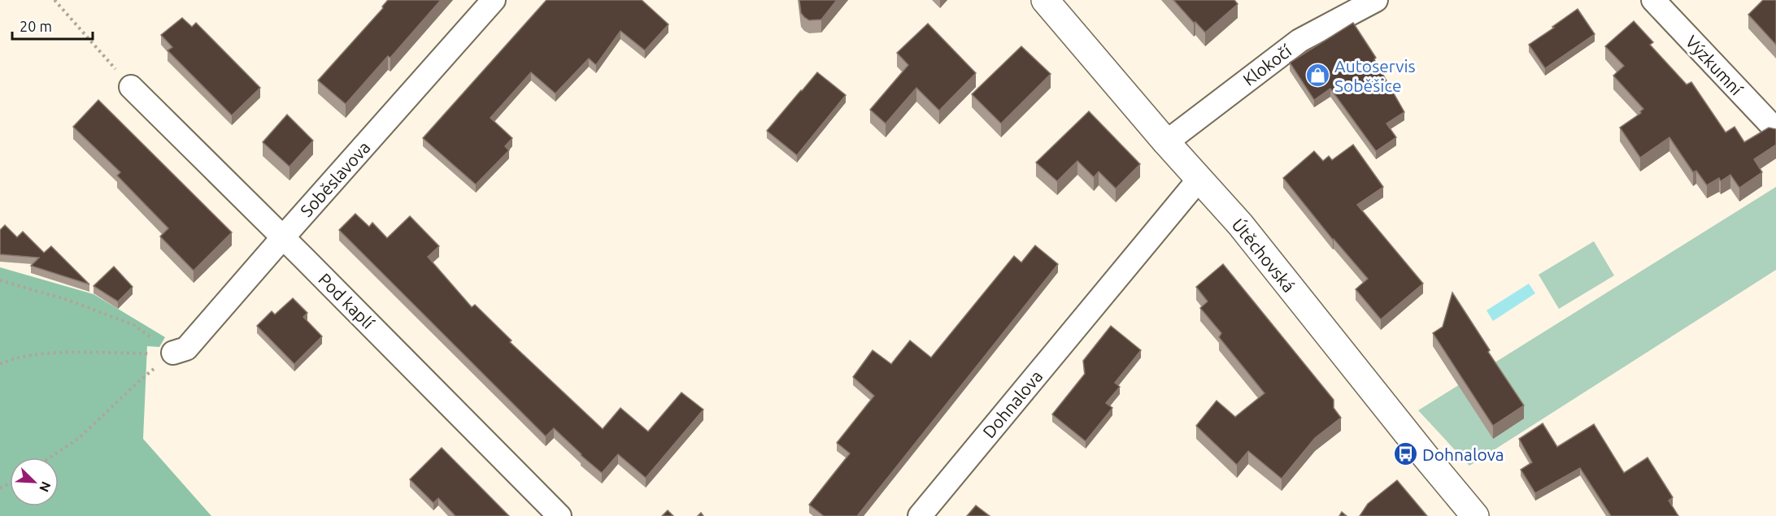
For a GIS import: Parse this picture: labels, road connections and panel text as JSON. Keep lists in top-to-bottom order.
{
  "streets": {
    "street": [
      "Klokočí",
      "Výzkumní",
      "Soběslavova",
      "Útěchovská",
      "Pod kaplí",
      "Dohnalova"
    ]
  },
  "crossings": [
    ["Klokočí", "Útěchovská"],
    ["Soběslavova", "Pod kaplí"],
    ["Útěchovská", "Dohnalova"]
  ],
  "places": {
    "shop": ["Autoservis Soběšice"],
    "bus stop": ["Dohnalova"]
  },
  "scale_bar": "20 m",
  "north": "bottom right"
}
